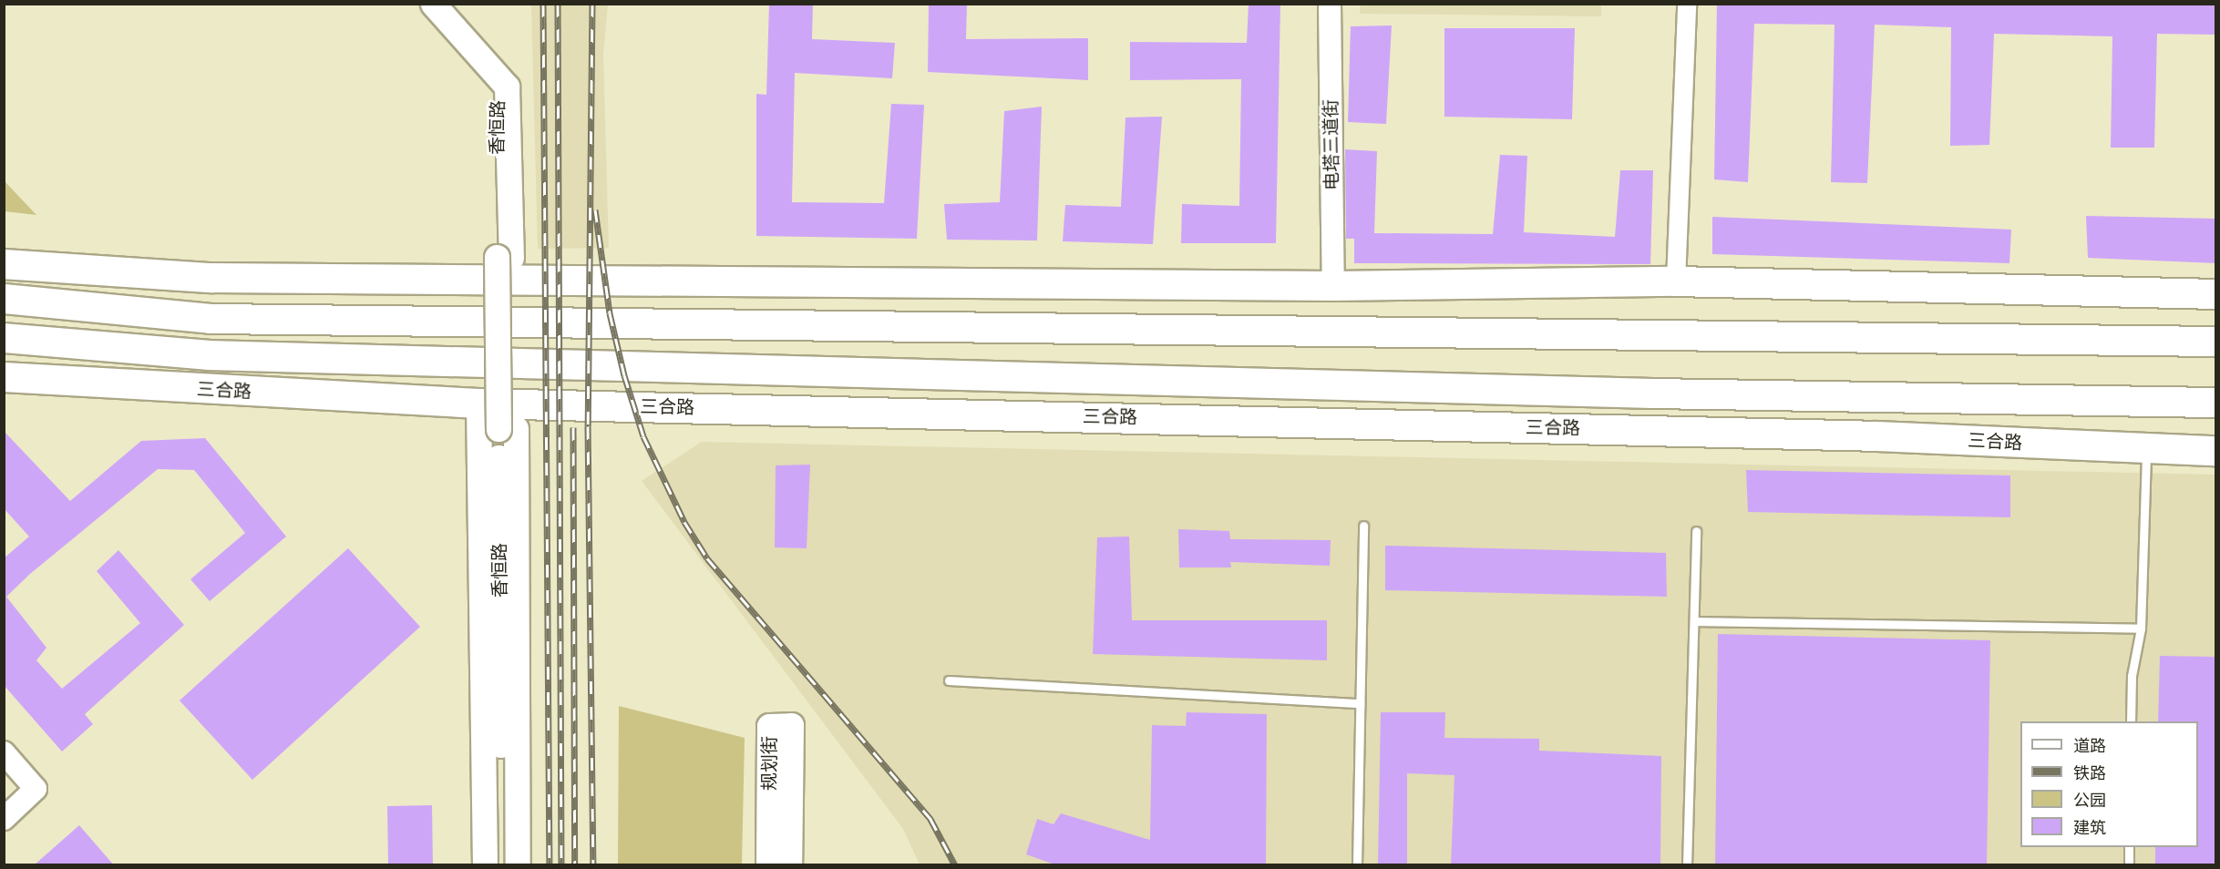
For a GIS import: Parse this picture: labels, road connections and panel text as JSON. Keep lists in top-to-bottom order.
{
  "streets": {
    "highway": ["三合路"],
    "main road": ["香恒路", "规划街"],
    "street": ["电塔三道街"]
  },
  "legend": [
    "道路",
    "铁路",
    "公园",
    "建筑"
  ]
}
